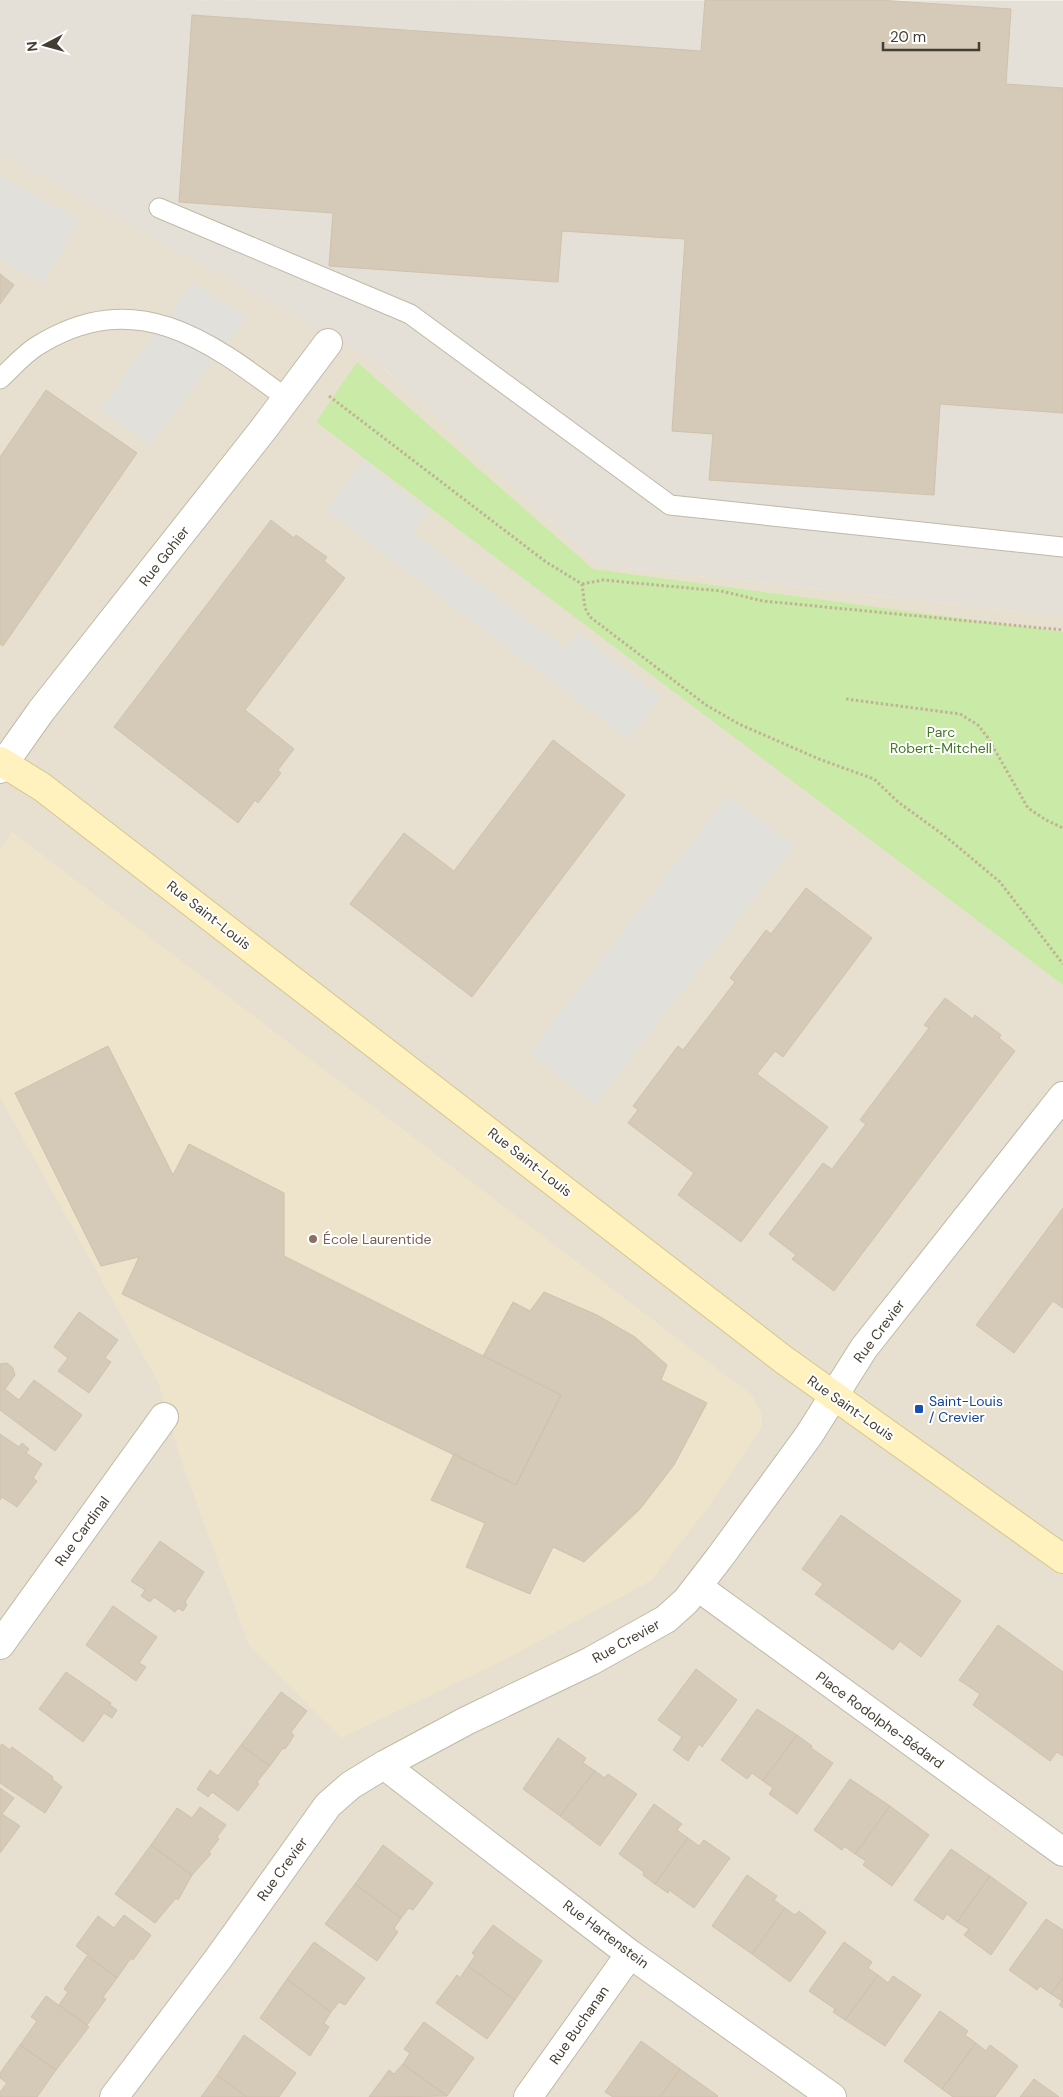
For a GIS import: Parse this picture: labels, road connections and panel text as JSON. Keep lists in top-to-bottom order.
{
  "streets": {
    "street": [
      "Rue Gohier",
      "Rue Saint-Louis",
      "Rue Crevier",
      "Rue Cardinal",
      "Place Rodolphe-Bédard",
      "Rue Hartenstein",
      "Rue Buchanan"
    ]
  },
  "crossings": [
    ["Rue Gohier", "Rue Saint-Louis"],
    ["Rue Saint-Louis", "Rue Crevier"],
    ["Rue Crevier", "Place Rodolphe-Bédard"],
    ["Rue Crevier", "Rue Hartenstein"],
    ["Rue Hartenstein", "Rue Buchanan"]
  ],
  "parks": ["Parc Robert-Mitchell"],
  "places": {
    "other": ["École Laurentide"],
    "transit": ["Saint-Louis / Crevier"]
  },
  "scale_bar": "20 m",
  "north": "left"
}
